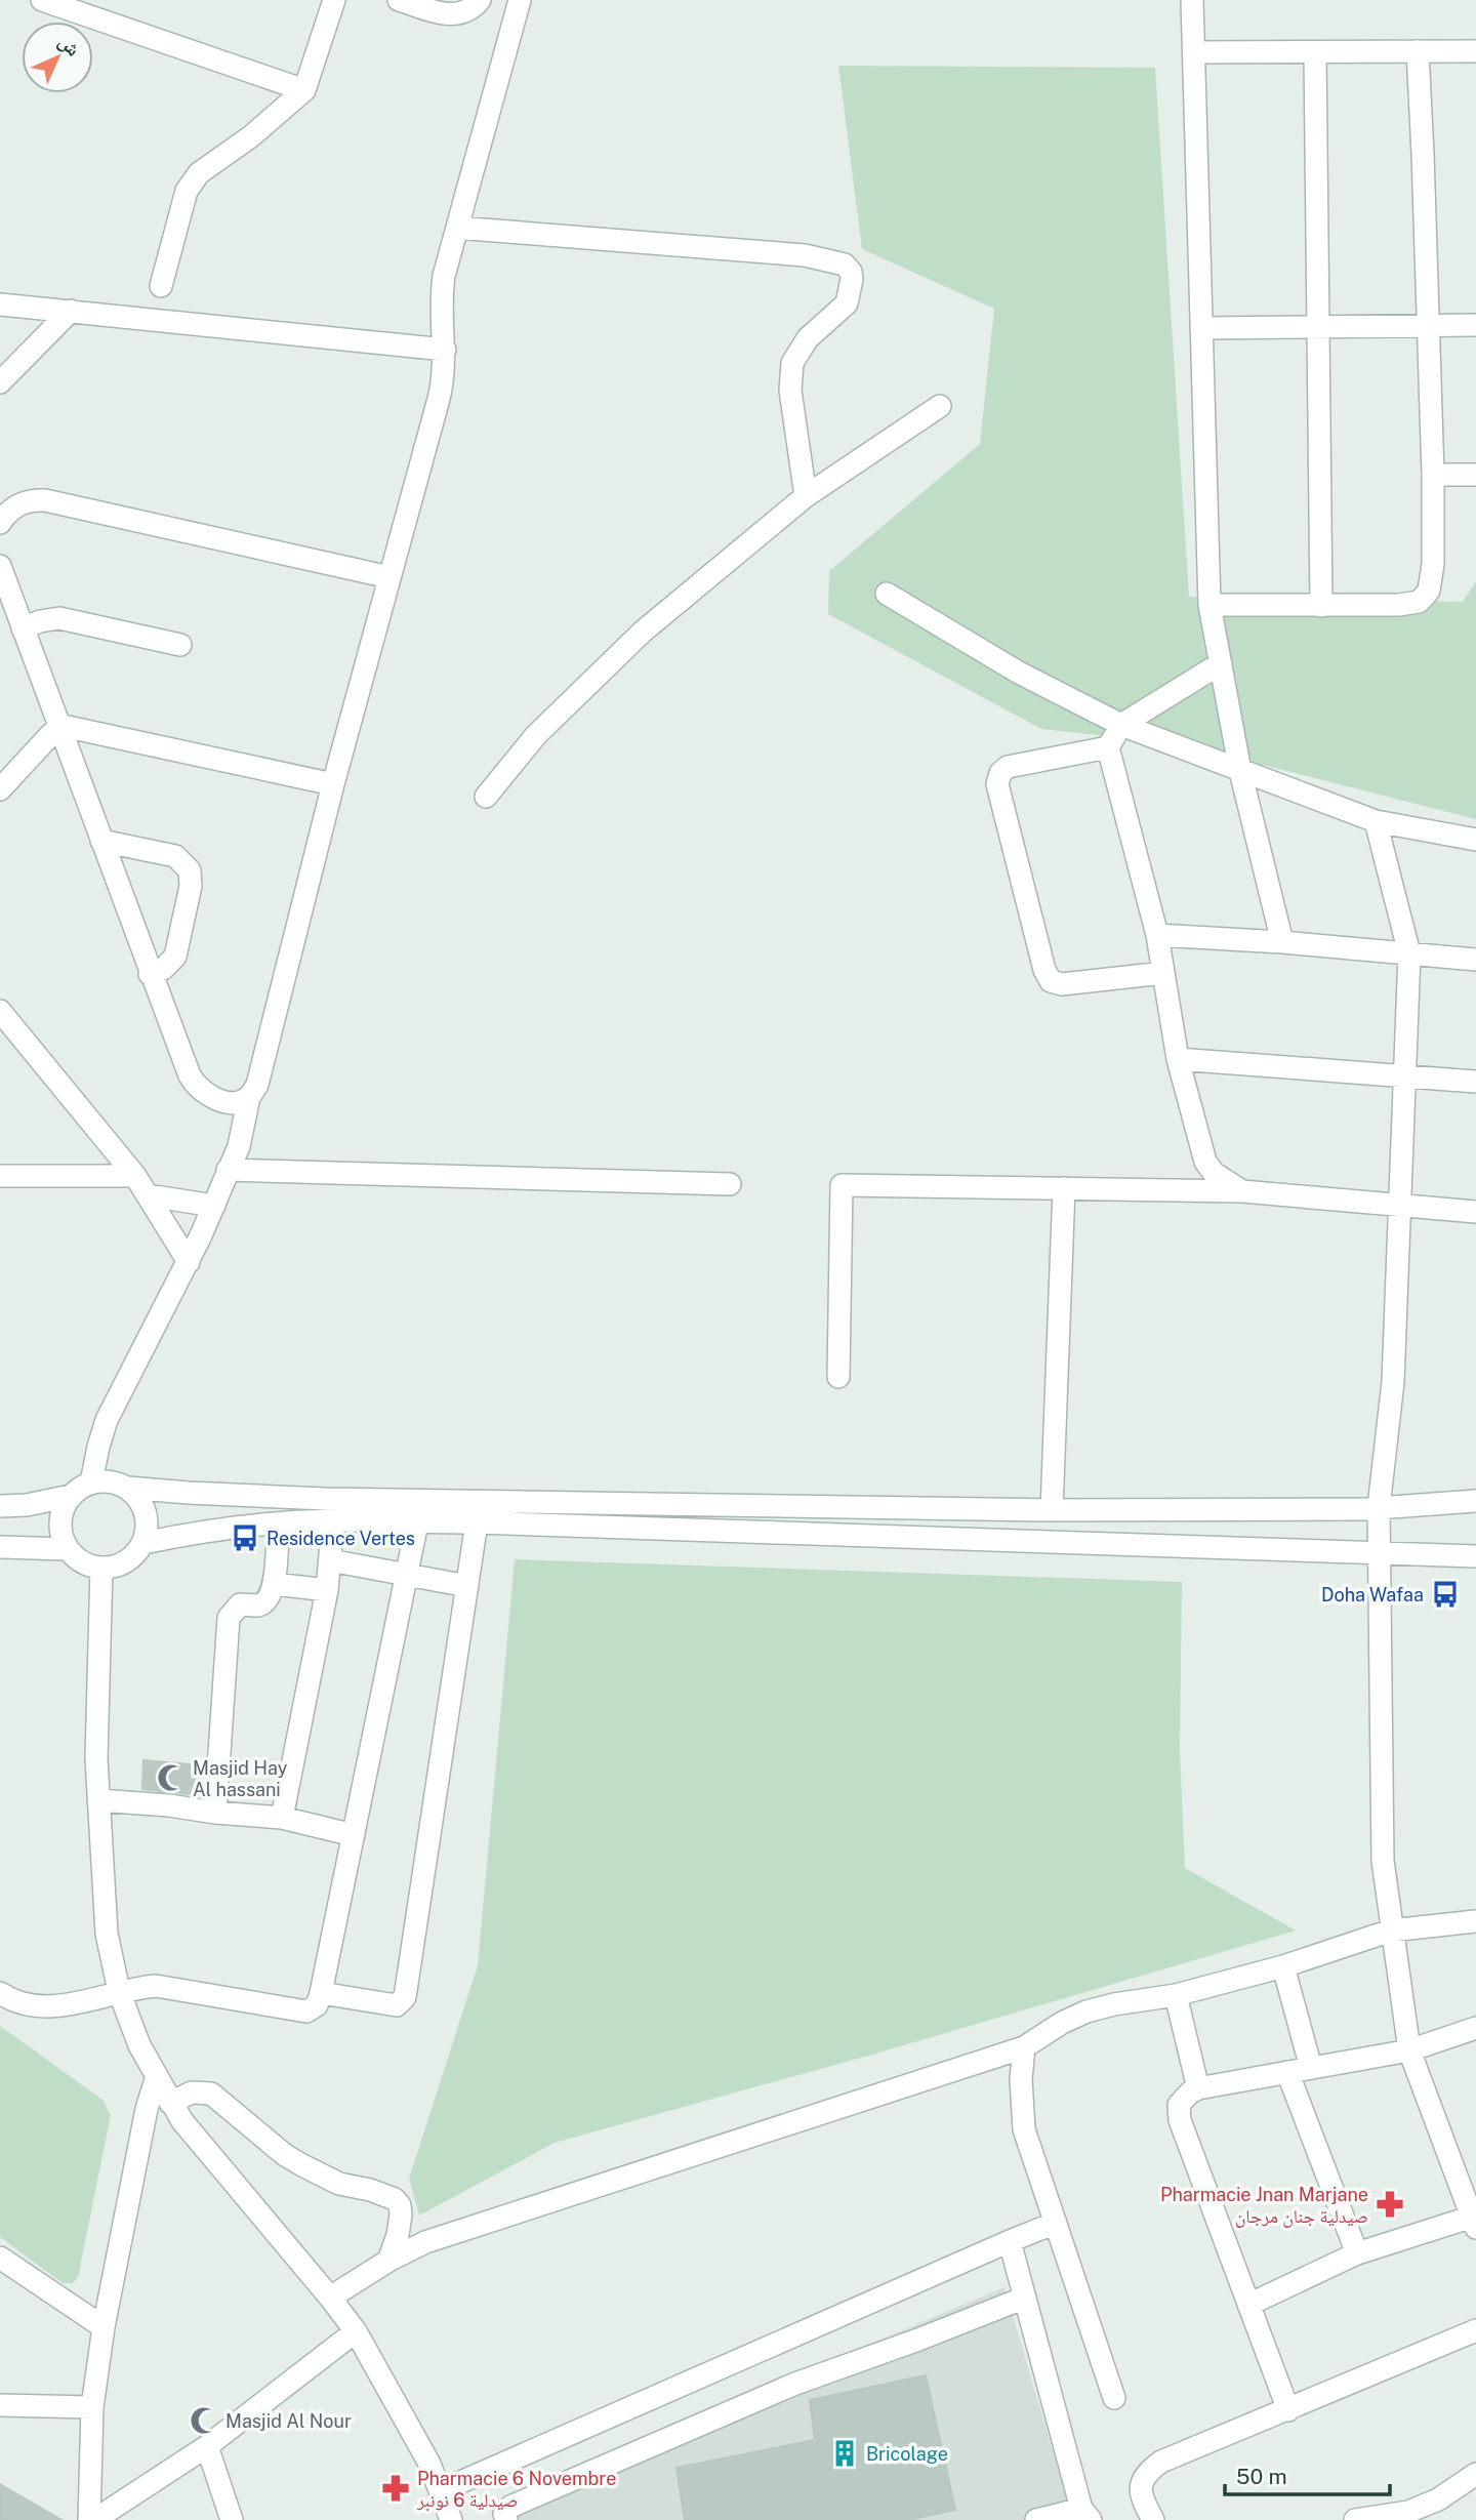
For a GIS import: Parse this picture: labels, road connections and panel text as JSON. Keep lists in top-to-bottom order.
{
  "places": {
    "bus stop": ["Residence Vertes", "Doha Wafaa"],
    "mosque": ["Masjid Hay Al hassani", "Masjid Al Nour"],
    "pharmacy": ["Pharmacie Jnan Marjane صيدلية جنان مرجان", "Pharmacie 6 Novembre صيدلية 6 نونبر"],
    "building": ["Bricolage"]
  },
  "scale_bar": "50 m",
  "north": "top right"
}
